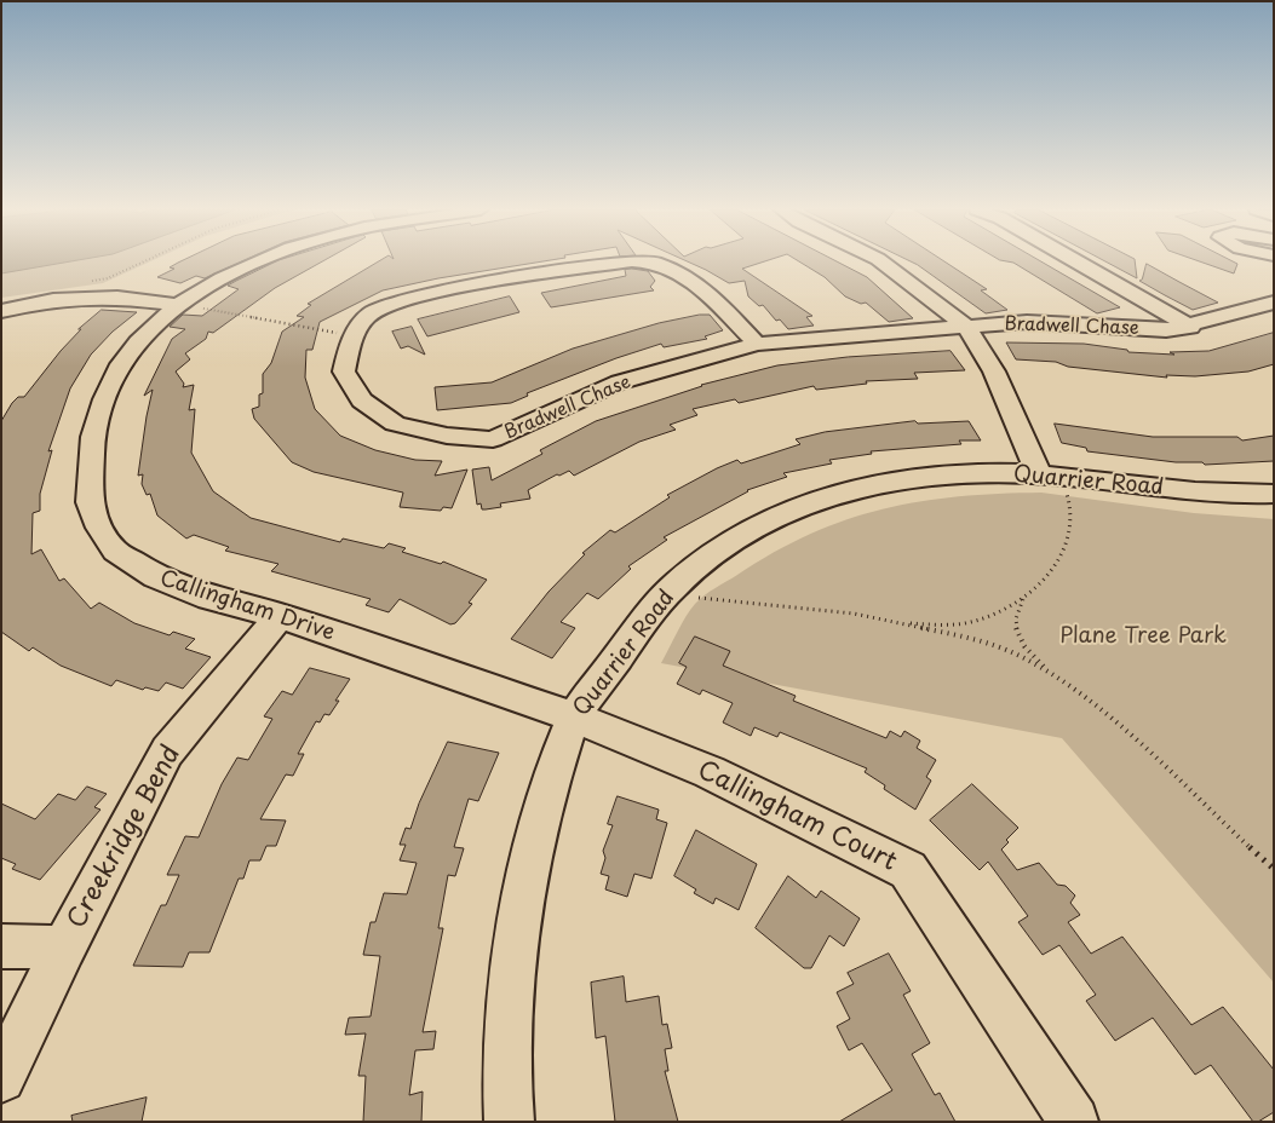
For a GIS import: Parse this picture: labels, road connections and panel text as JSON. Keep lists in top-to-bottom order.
{
  "streets": {
    "street": [
      "Bradwell Chase",
      "Quarrier Road",
      "Callingham Drive",
      "Callingham Court",
      "Creekridge Bend"
    ]
  },
  "crossings": [
    ["Quarrier Road", "Callingham Drive"],
    ["Quarrier Road", "Callingham Court"],
    ["Callingham Drive", "Callingham Court"],
    ["Callingham Drive", "Creekridge Bend"]
  ],
  "parks": ["Plane Tree Park"]
}
